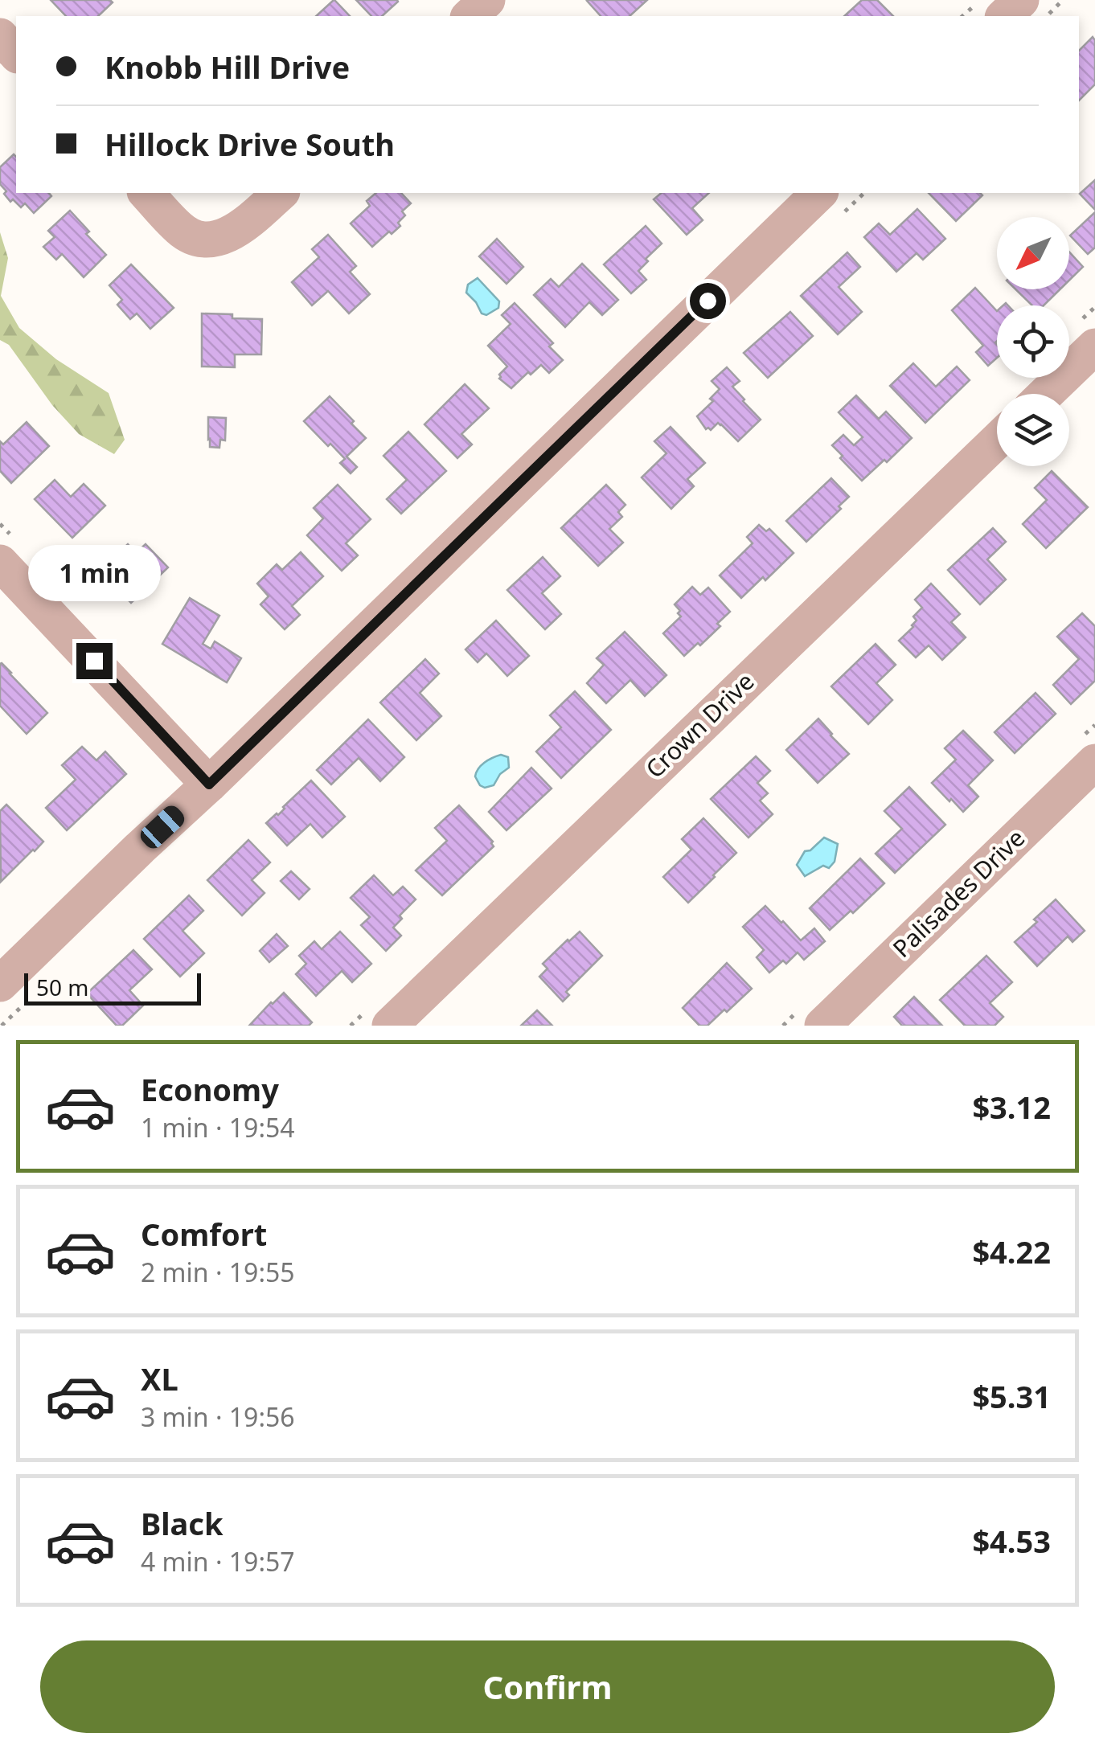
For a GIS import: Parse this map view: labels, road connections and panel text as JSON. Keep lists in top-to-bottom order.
{
  "streets": {
    "street": ["Crown Drive", "Palisades Drive"]
  },
  "scale_bar": "50 m",
  "north": "bottom left",
  "page": {
    "banner": ["Knobb Hill Drive", "Hillock Drive South"],
    "bubble": "1 min",
    "scale": "50 m",
    "list": [
      {
        "name": "Economy",
        "note": "1 min · 19:54",
        "value": "$3.12"
      },
      {
        "name": "Comfort",
        "note": "2 min · 19:55",
        "value": "$4.22"
      },
      {
        "name": "XL",
        "note": "3 min · 19:56",
        "value": "$5.31"
      },
      {
        "name": "Black",
        "note": "4 min · 19:57",
        "value": "$4.53"
      }
    ],
    "buttons": "Confirm"
  }
}
